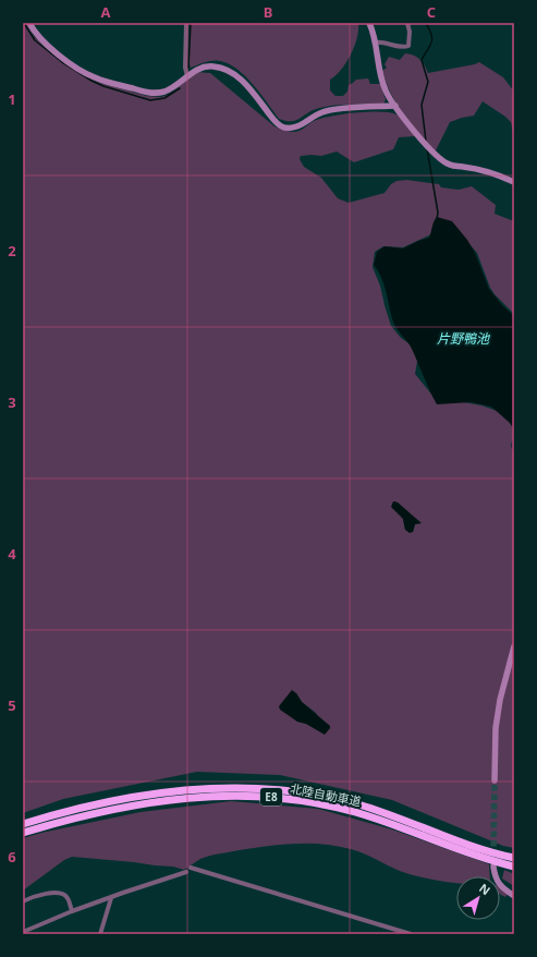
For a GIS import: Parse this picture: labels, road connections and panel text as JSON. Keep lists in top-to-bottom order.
{
  "streets": {
    "highway": ["北陸自動車道", "E8"]
  },
  "water": ["片野鴨池"],
  "north": "top right",
  "grid": {
    "columns": ["A", "B", "C"],
    "rows": [
      "1",
      "2",
      "3",
      "4",
      "5",
      "6"
    ]
  }
}
